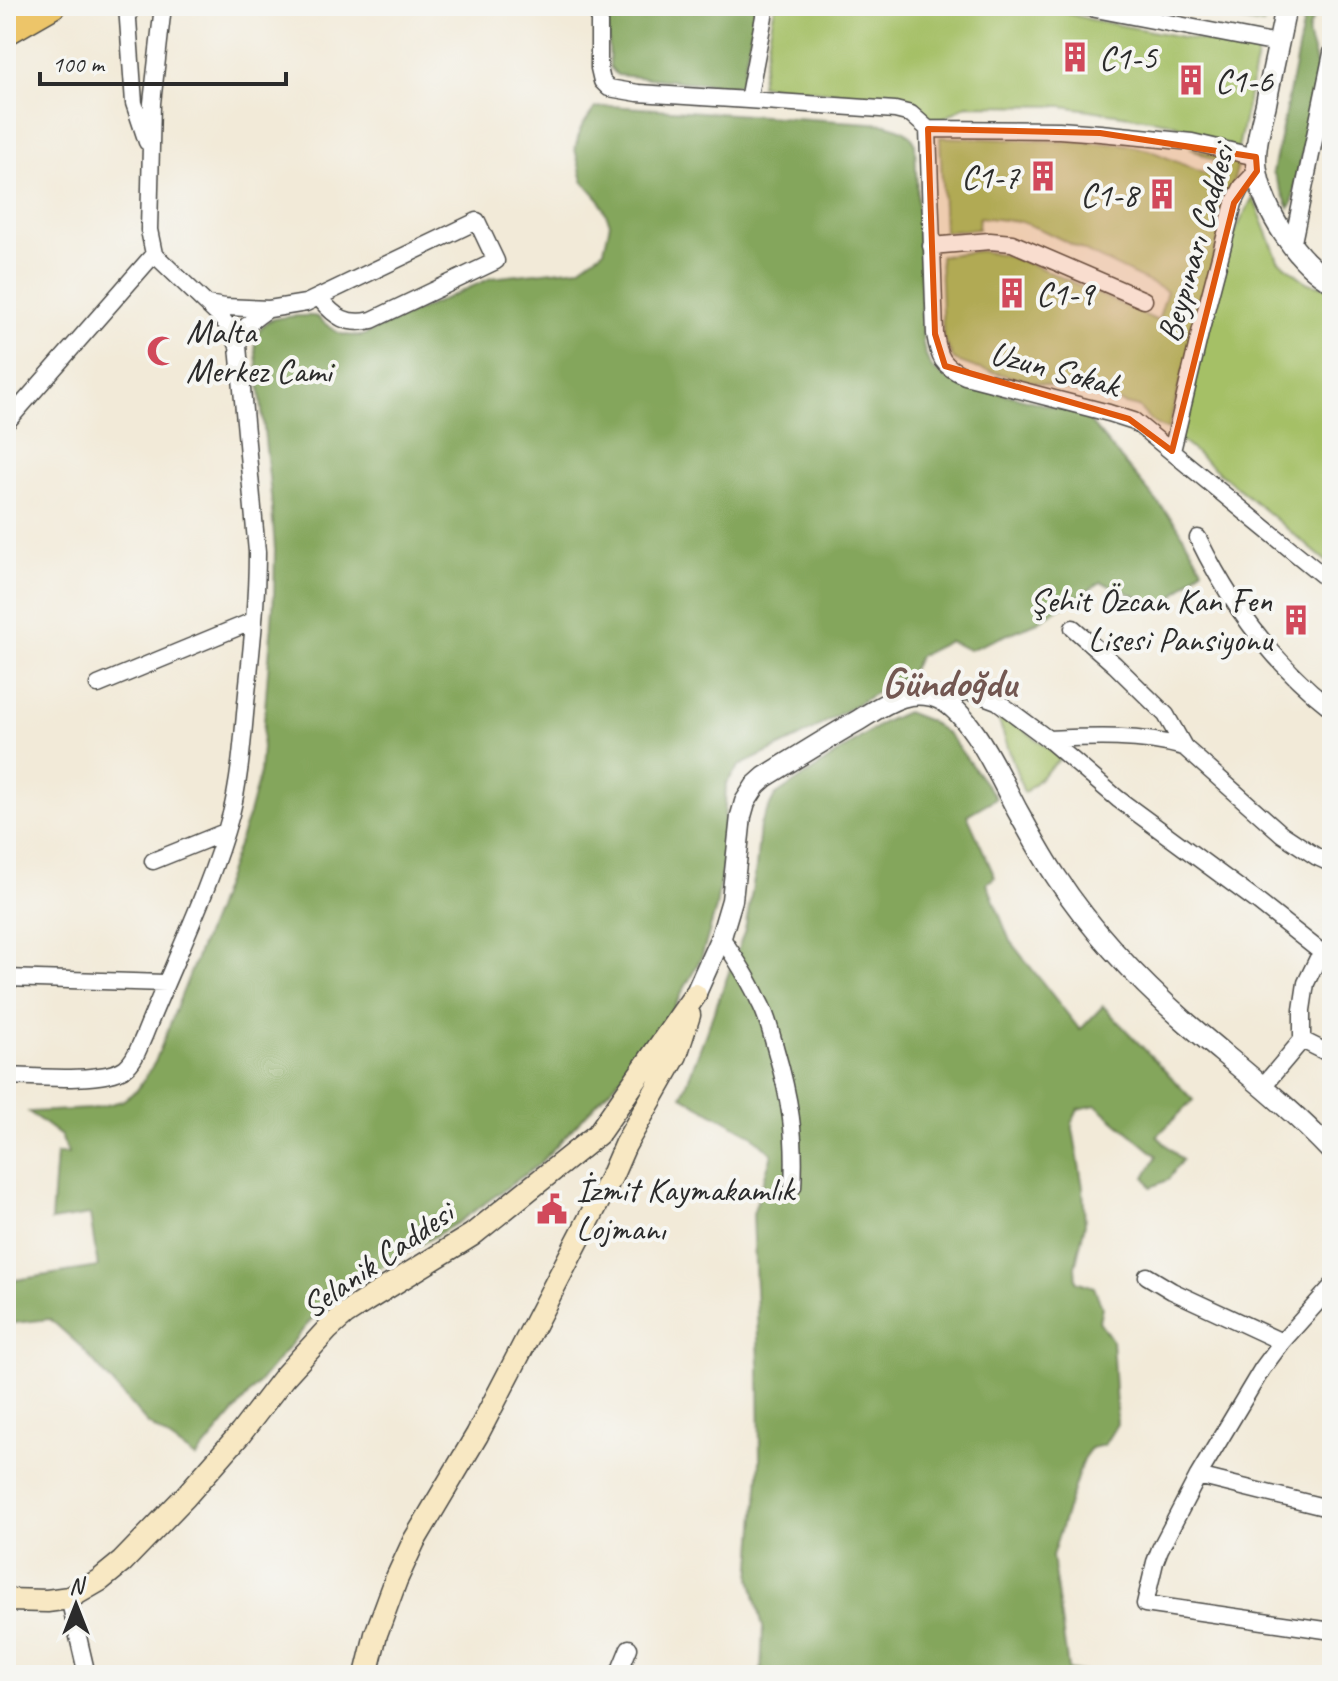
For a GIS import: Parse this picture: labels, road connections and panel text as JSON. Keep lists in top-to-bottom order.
{
  "streets": {
    "main road": ["Selanik Caddesi"],
    "street": ["Beypınarı Caddesi", "Uzun Sokak"]
  },
  "crossings": [
    ["Beypınarı Caddesi", "Uzun Sokak"]
  ],
  "districts": ["Gündoğdu"],
  "places": {
    "building": [
      "C1-5",
      "C1-6",
      "C1-7",
      "C1-8",
      "C1-9",
      "Şehit Özcan Kan Fen Lisesi Pansiyonu"
    ],
    "mosque": ["Malta Merkez Cami"],
    "public building": ["İzmit Kaymakamlık Lojmanı"]
  },
  "scale_bar": "100 m",
  "north": "top"
}
